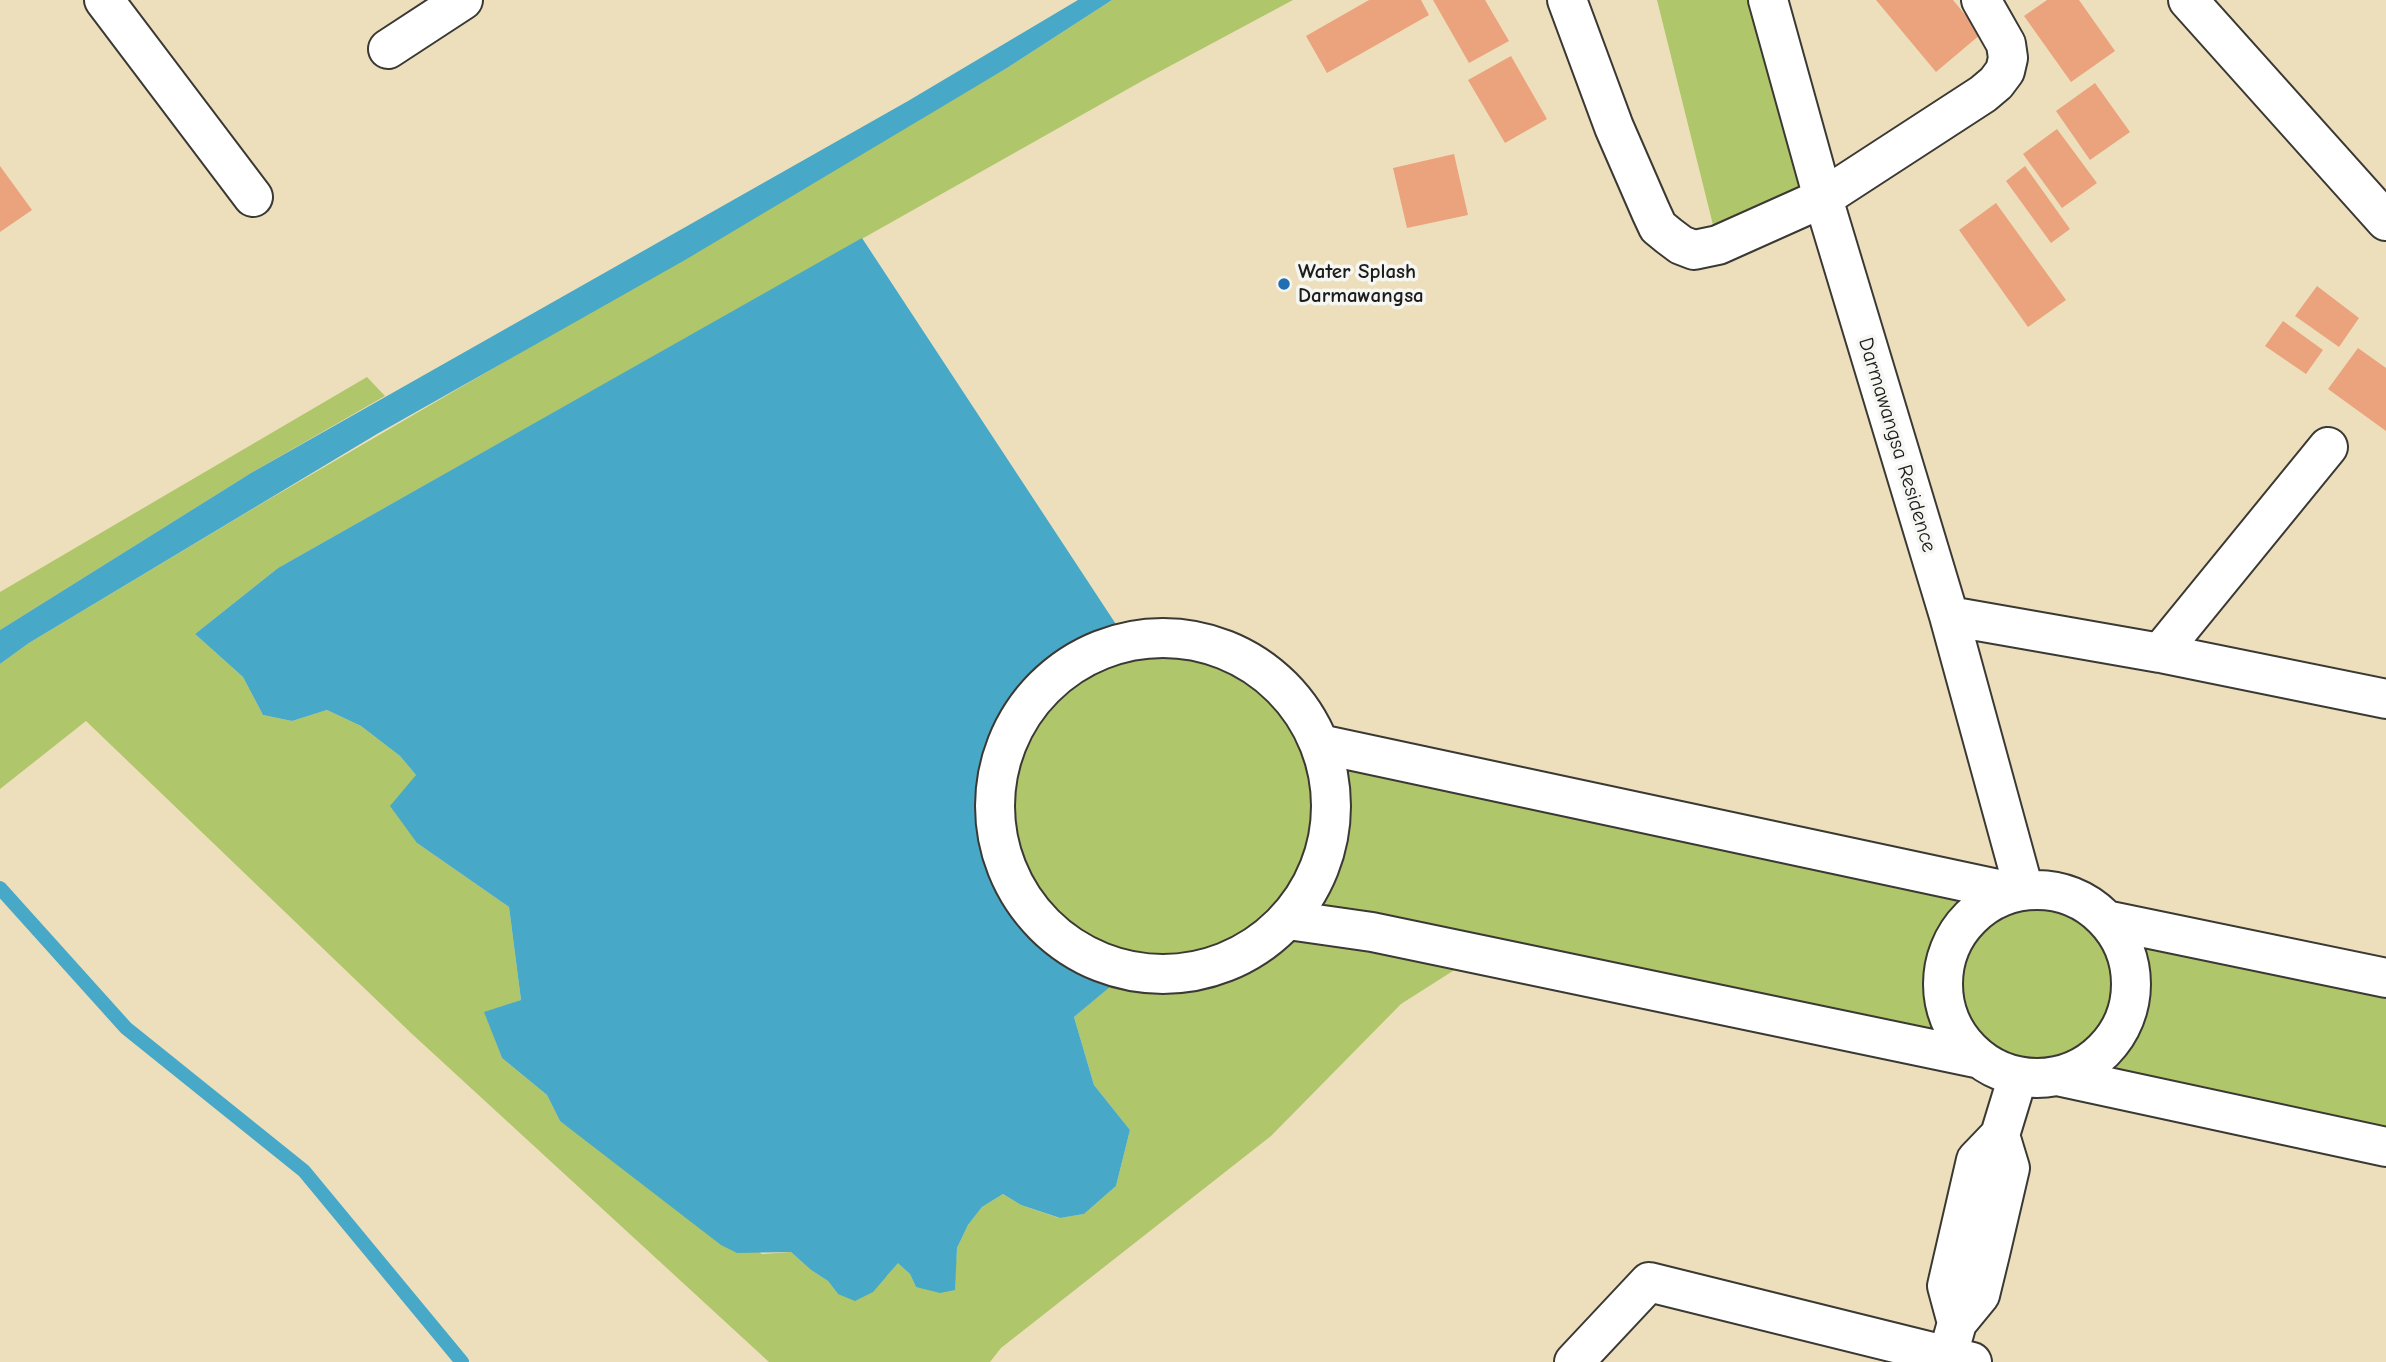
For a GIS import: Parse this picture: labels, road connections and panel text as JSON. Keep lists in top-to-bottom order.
{
  "streets": {
    "street": ["Darmawangsa Residence"]
  },
  "places": ["Water Splash Darmawangsa"]
}
